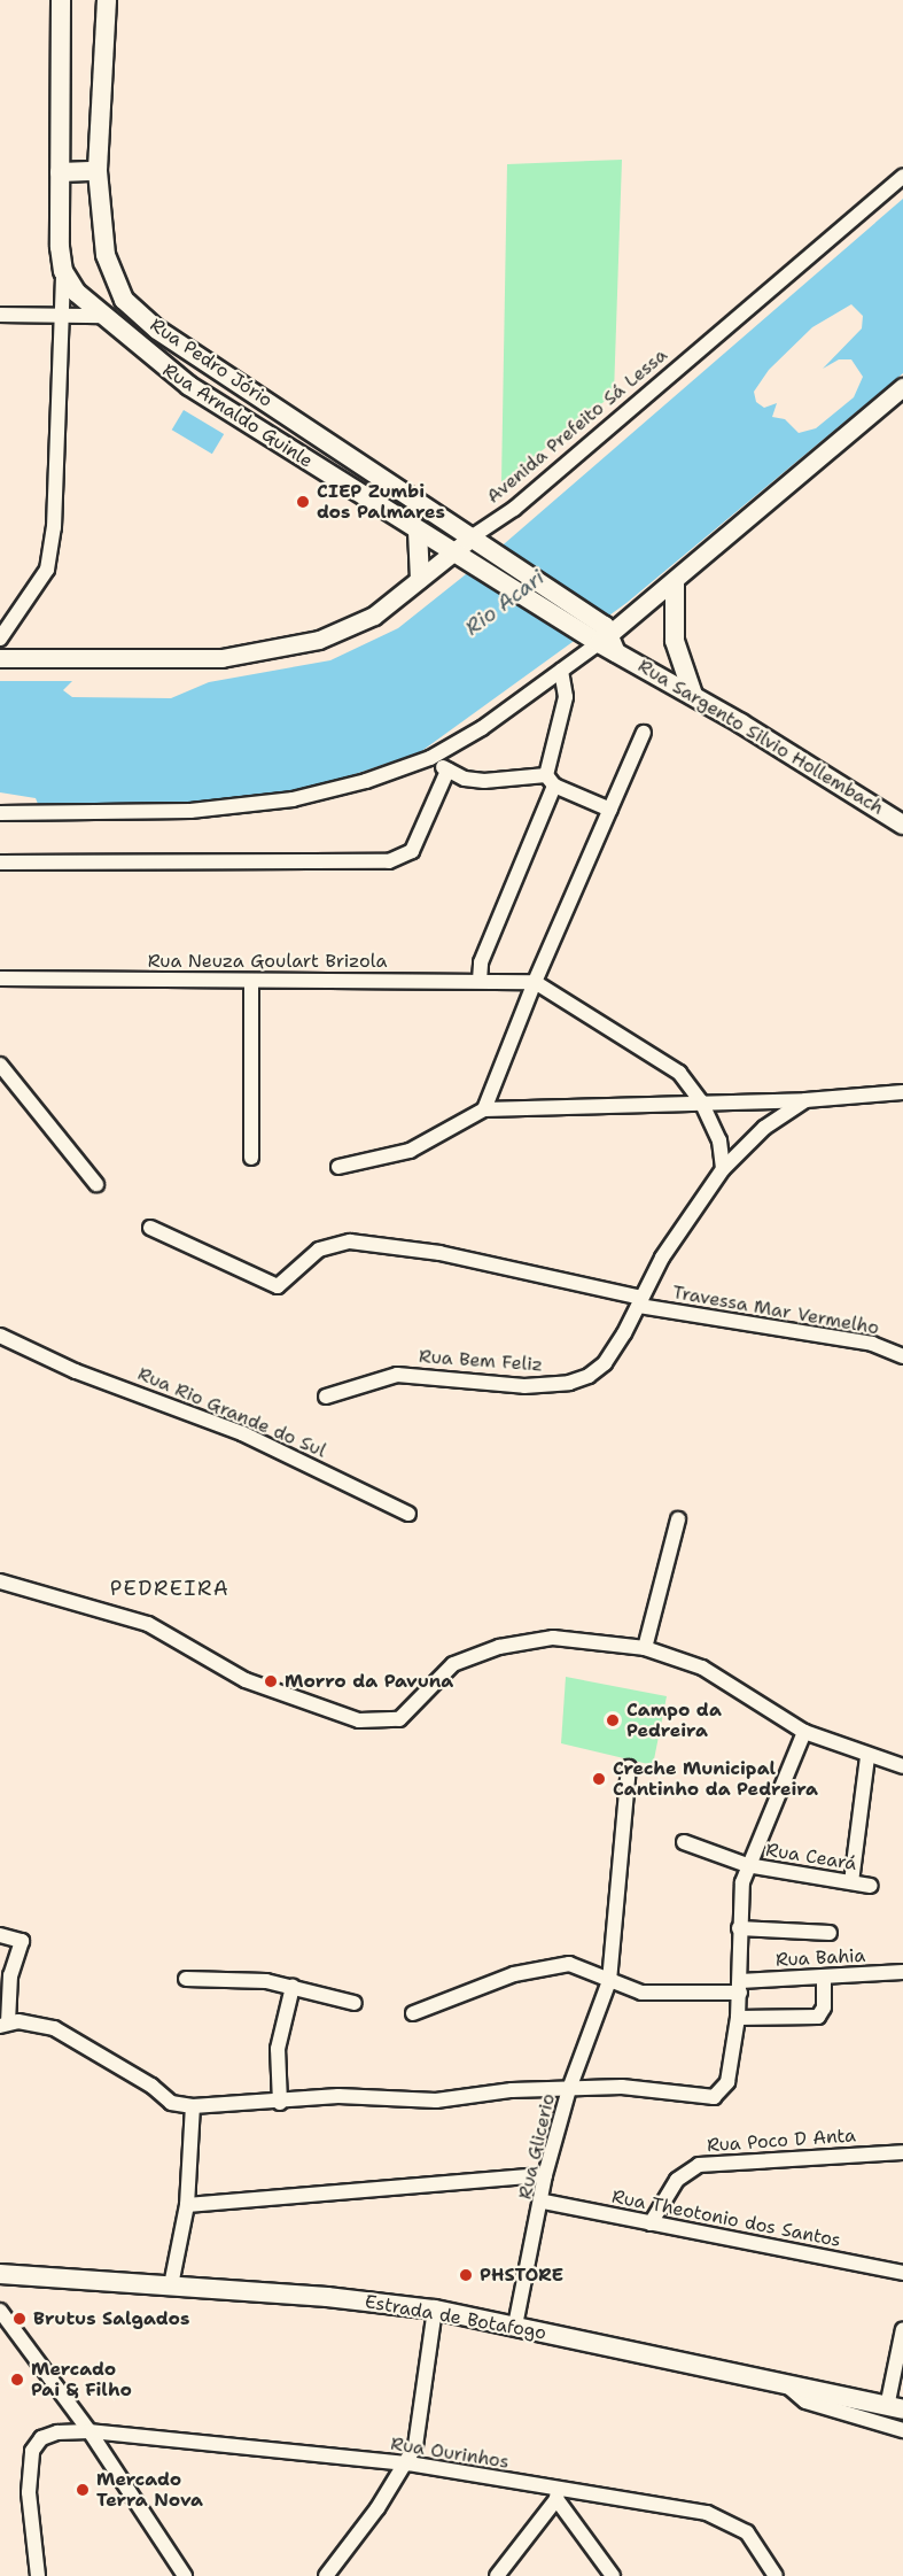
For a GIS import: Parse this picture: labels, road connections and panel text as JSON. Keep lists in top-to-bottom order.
{
  "streets": {
    "main road": [
      "Rua Pedro Jório",
      "Rua Arnaldo Guinle",
      "Rua Sargento Silvio Hollembach",
      "Estrada de Botafogo"
    ],
    "street": [
      "Avenida Prefeito Sá Lessa",
      "Rua Neuza Goulart Brizola",
      "Travessa Mar Vermelho",
      "Rua Bem Feliz",
      "Rua Rio Grande do Sul",
      "Rua Ceará",
      "Rua Bahia",
      "Rua Poco D Anta",
      "Rua Glicerio",
      "Rua Theotonio dos Santos",
      "Rua Ourinhos"
    ]
  },
  "crossings": [
    ["Rua Pedro Jório", "Avenida Prefeito Sá Lessa"],
    ["Rua Pedro Jório", "Rua Sargento Silvio Hollembach"],
    ["Rua Arnaldo Guinle", "Avenida Prefeito Sá Lessa"],
    ["Rua Arnaldo Guinle", "Rua Sargento Silvio Hollembach"],
    ["Avenida Prefeito Sá Lessa", "Rua Sargento Silvio Hollembach"],
    ["Travessa Mar Vermelho", "Rua Bem Feliz"],
    ["Rua Bahia", "Rua Glicerio"],
    ["Rua Poco D Anta", "Rua Theotonio dos Santos"],
    ["Rua Glicerio", "Rua Theotonio dos Santos"],
    ["Rua Glicerio", "Estrada de Botafogo"]
  ],
  "districts": ["PEDREIRA"],
  "water": ["Rio Acari"],
  "places": [
    "CIEP Zumbi dos Palmares",
    "Morro da Pavuna",
    "Campo da Pedreira",
    "Creche Municipal Cantinho da Pedreira",
    "PHSTORE",
    "Brutus Salgados",
    "Mercado Pai & Filho",
    "Mercado Terra Nova"
  ]
}
